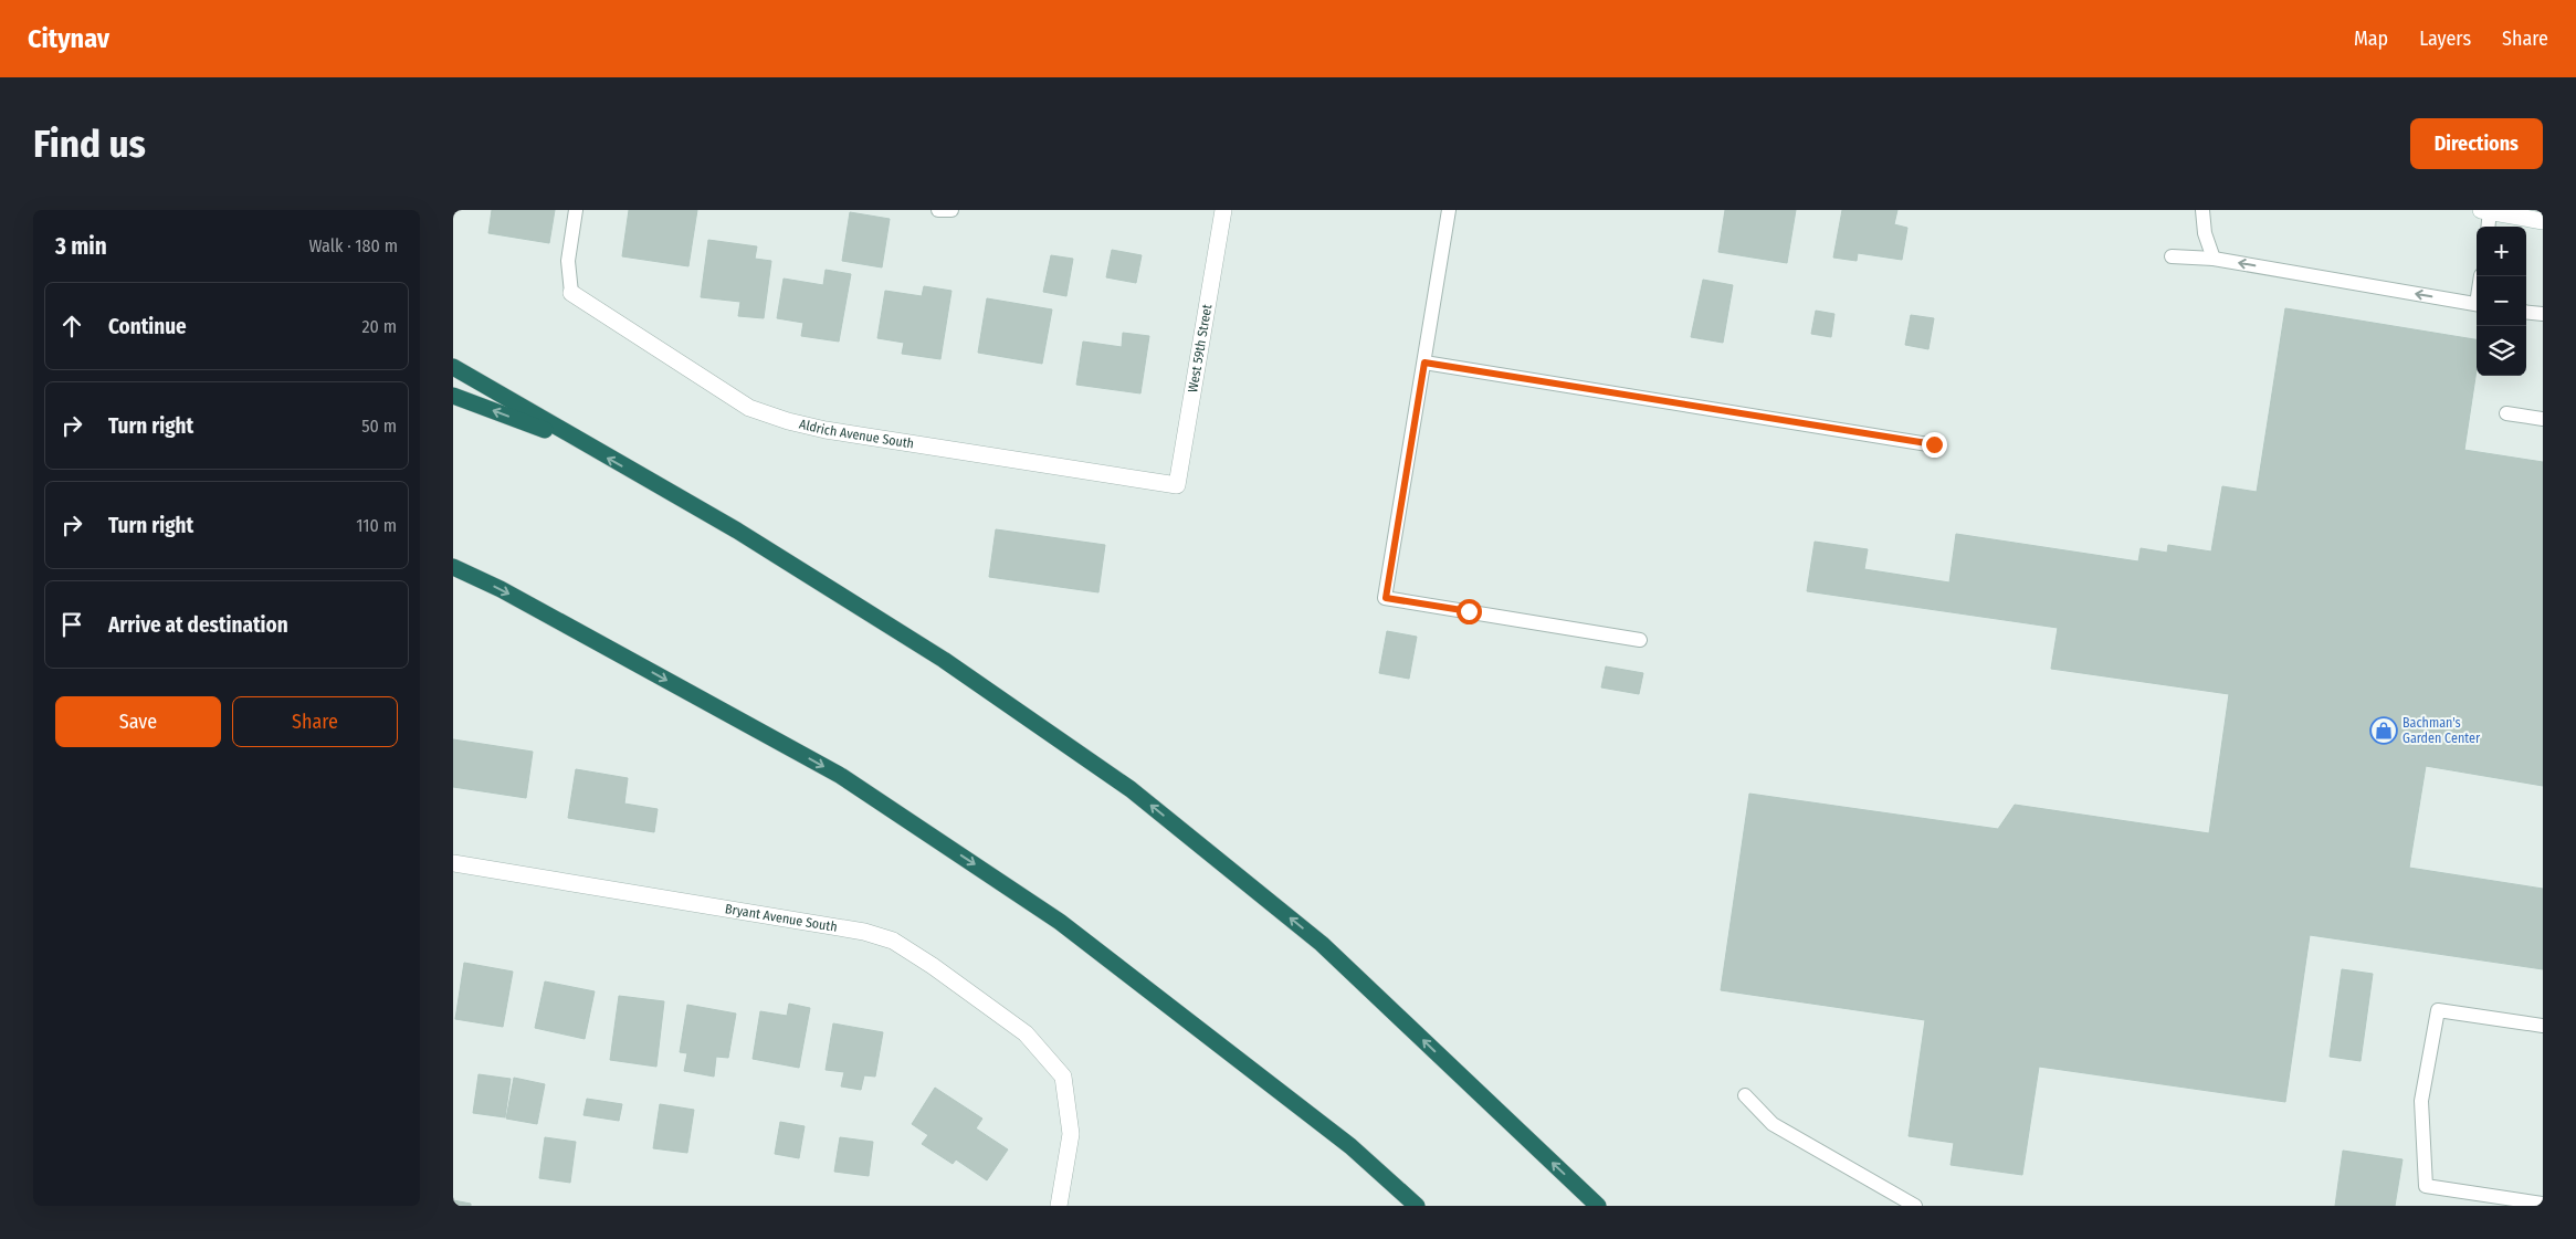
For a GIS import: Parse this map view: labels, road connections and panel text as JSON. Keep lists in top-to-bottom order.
{
  "streets": {
    "street": ["West 59th Street", "Aldrich Avenue South", "Bryant Avenue South"]
  },
  "crossings": [
    ["West 59th Street", "Aldrich Avenue South"]
  ],
  "places": {
    "shop": ["Bachman's Garden Center"]
  },
  "page": {
    "header": "Citynav",
    "nav": ["Map", "Layers", "Share"],
    "buttons": [
      "Directions",
      ["Save", "Share"]
    ],
    "title": "Find us",
    "heading": ["3 min", "Walk · 180 m"],
    "map_buttons": ["+", "−"],
    "list": [
      ["Continue", "20 m"],
      ["Turn right", "50 m"],
      ["Turn right", "110 m"],
      "Arrive at destination"
    ]
  }
}
